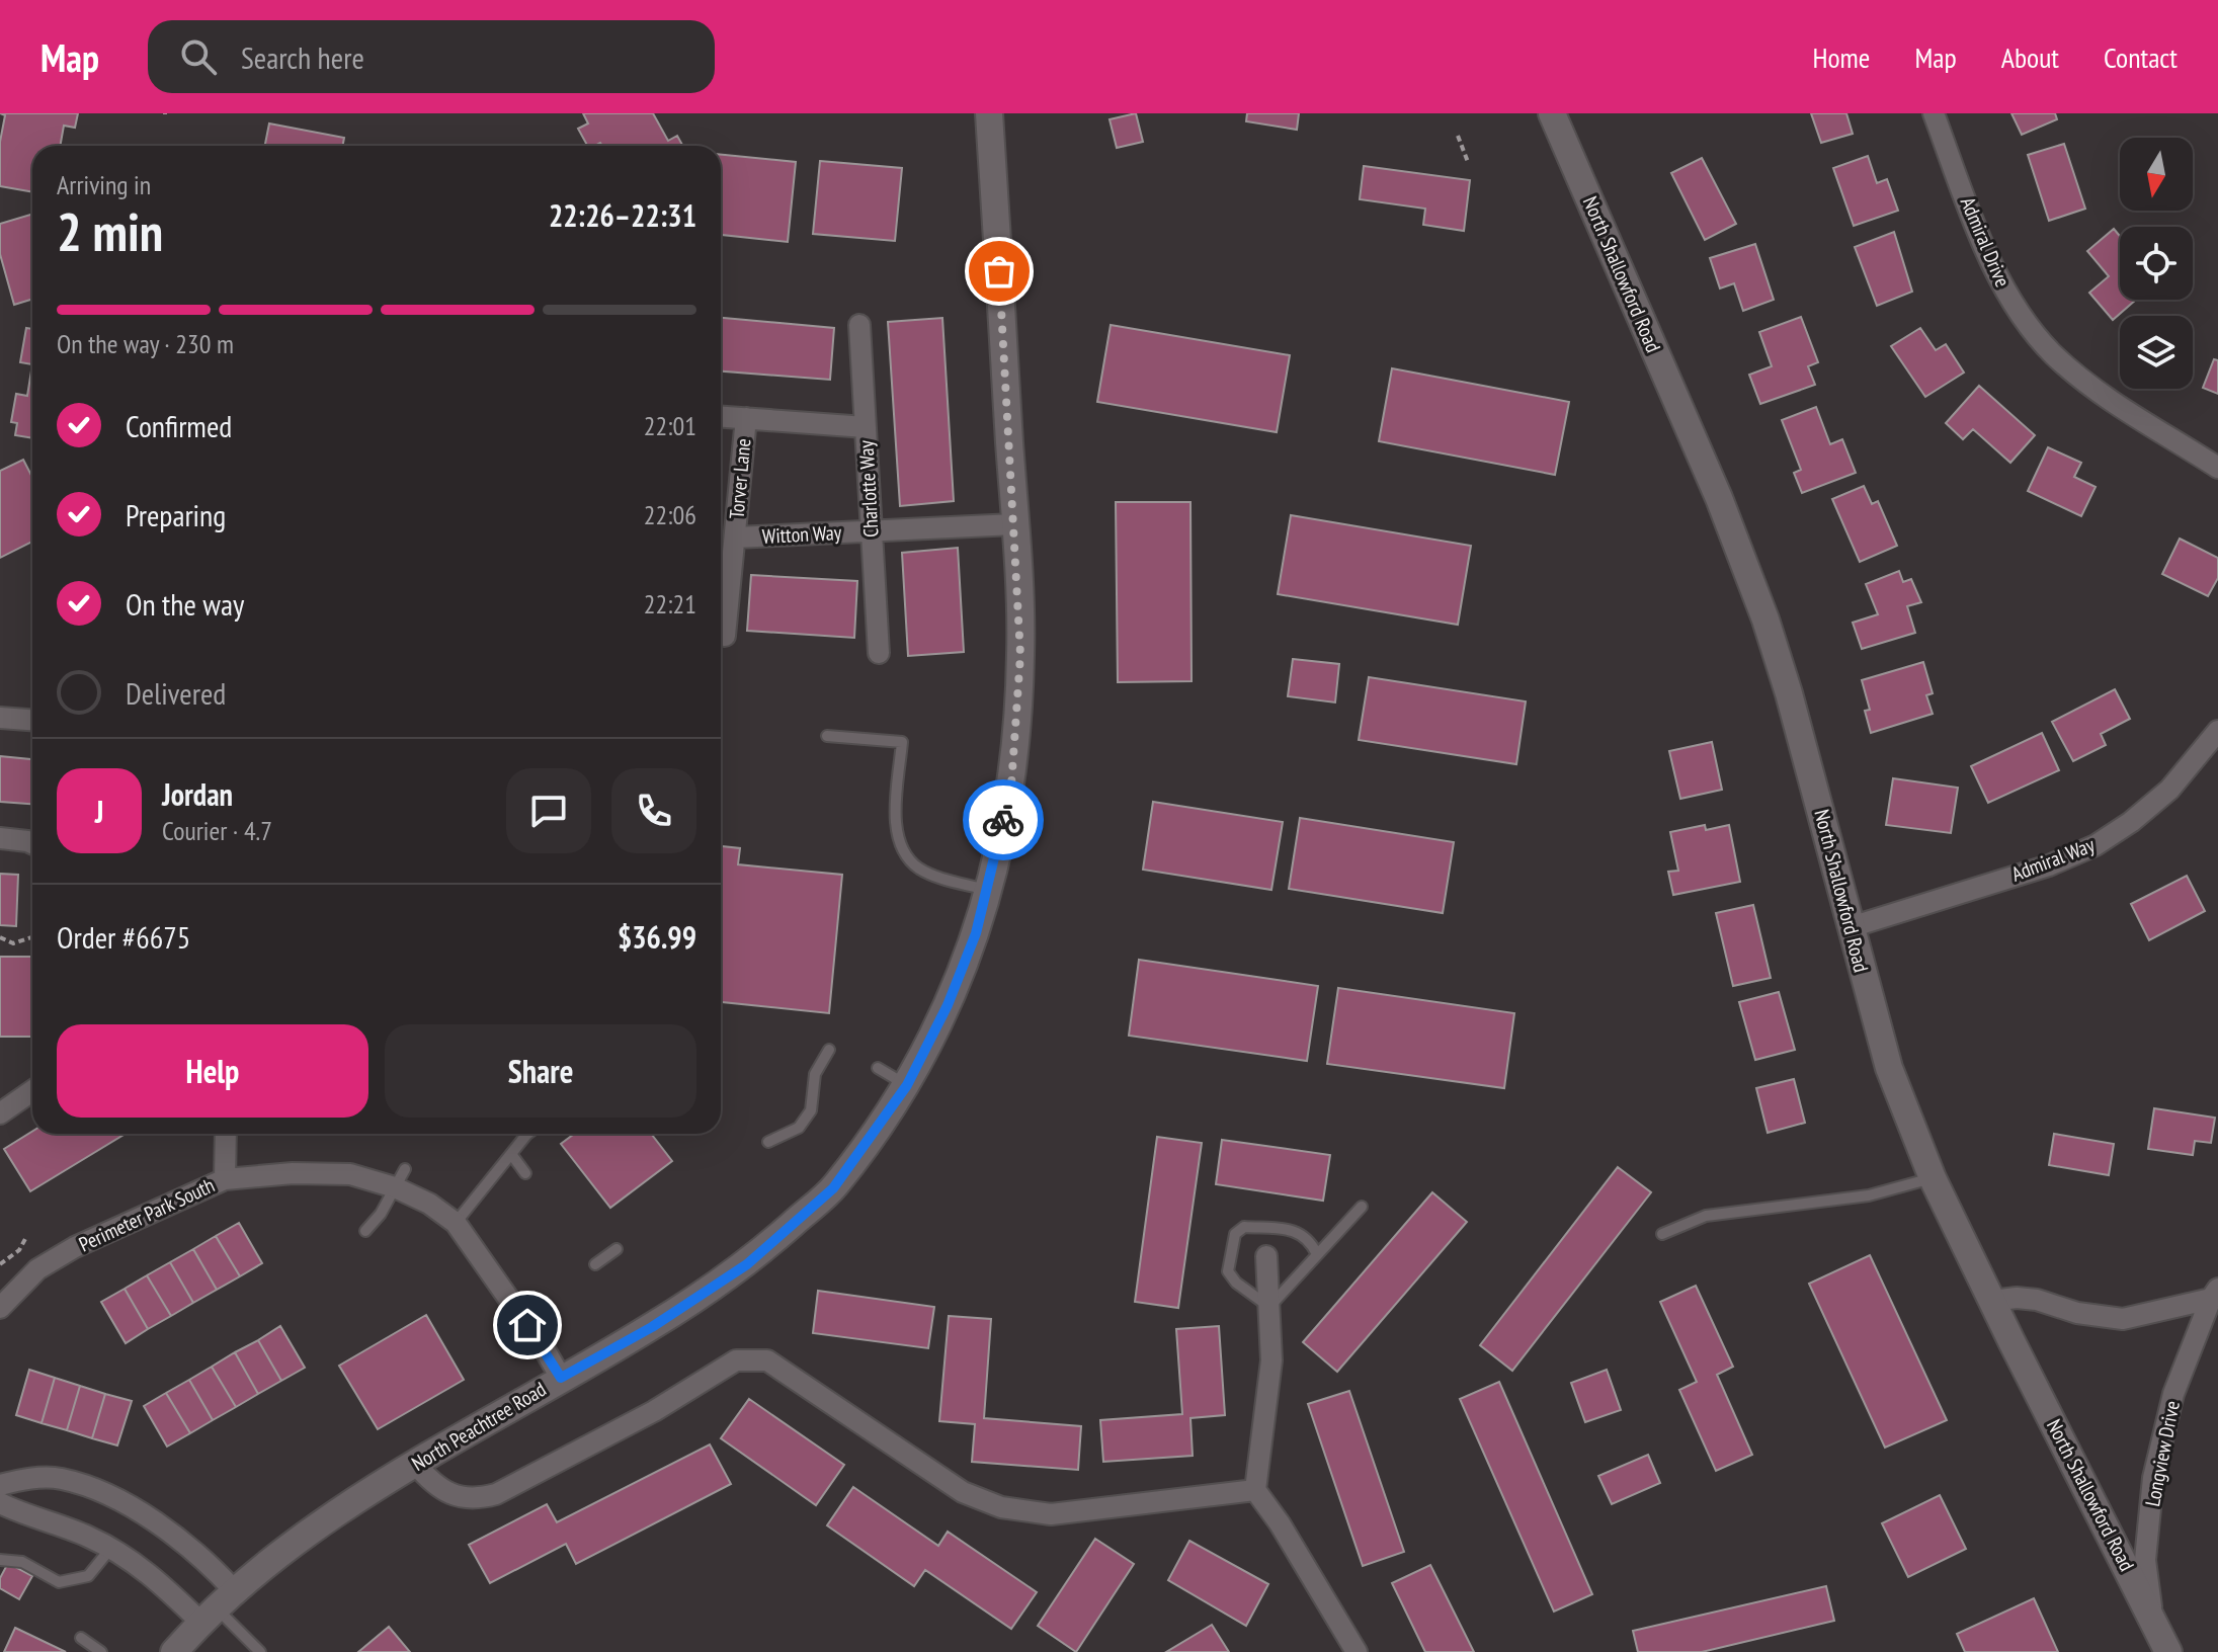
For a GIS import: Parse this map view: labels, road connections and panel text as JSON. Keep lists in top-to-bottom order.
{
  "streets": {
    "street": [
      "Admiral Drive",
      "North Shallowford Road",
      "Torver Lane",
      "Charlotte Way",
      "Witton Way",
      "Admiral Way",
      "Perimeter Park South",
      "North Peachtree Road",
      "Longview Drive"
    ]
  },
  "crossings": [
    ["North Shallowford Road", "Admiral Way"],
    ["North Shallowford Road", "Longview Drive"],
    ["Torver Lane", "Witton Way"],
    ["Charlotte Way", "Witton Way"],
    ["Witton Way", "North Peachtree Road"],
    ["Perimeter Park South", "North Peachtree Road"]
  ],
  "north": "bottom",
  "page": {
    "header": "Map",
    "search": "Search here",
    "nav": [
      "Home",
      "Map",
      "About",
      "Contact"
    ],
    "heading": ["2 min", "Arriving in", "22:26–22:31"],
    "panel": [
      "Jordan",
      "Courier · 4.7",
      "Order #6675",
      "$36.99"
    ],
    "bar": "On the way · 230 m",
    "list": [
      ["Confirmed", "22:01"],
      ["Preparing", "22:06"],
      ["On the way", "22:21"],
      "Delivered"
    ],
    "round": "J",
    "buttons": ["Help", "Share"]
  }
}
